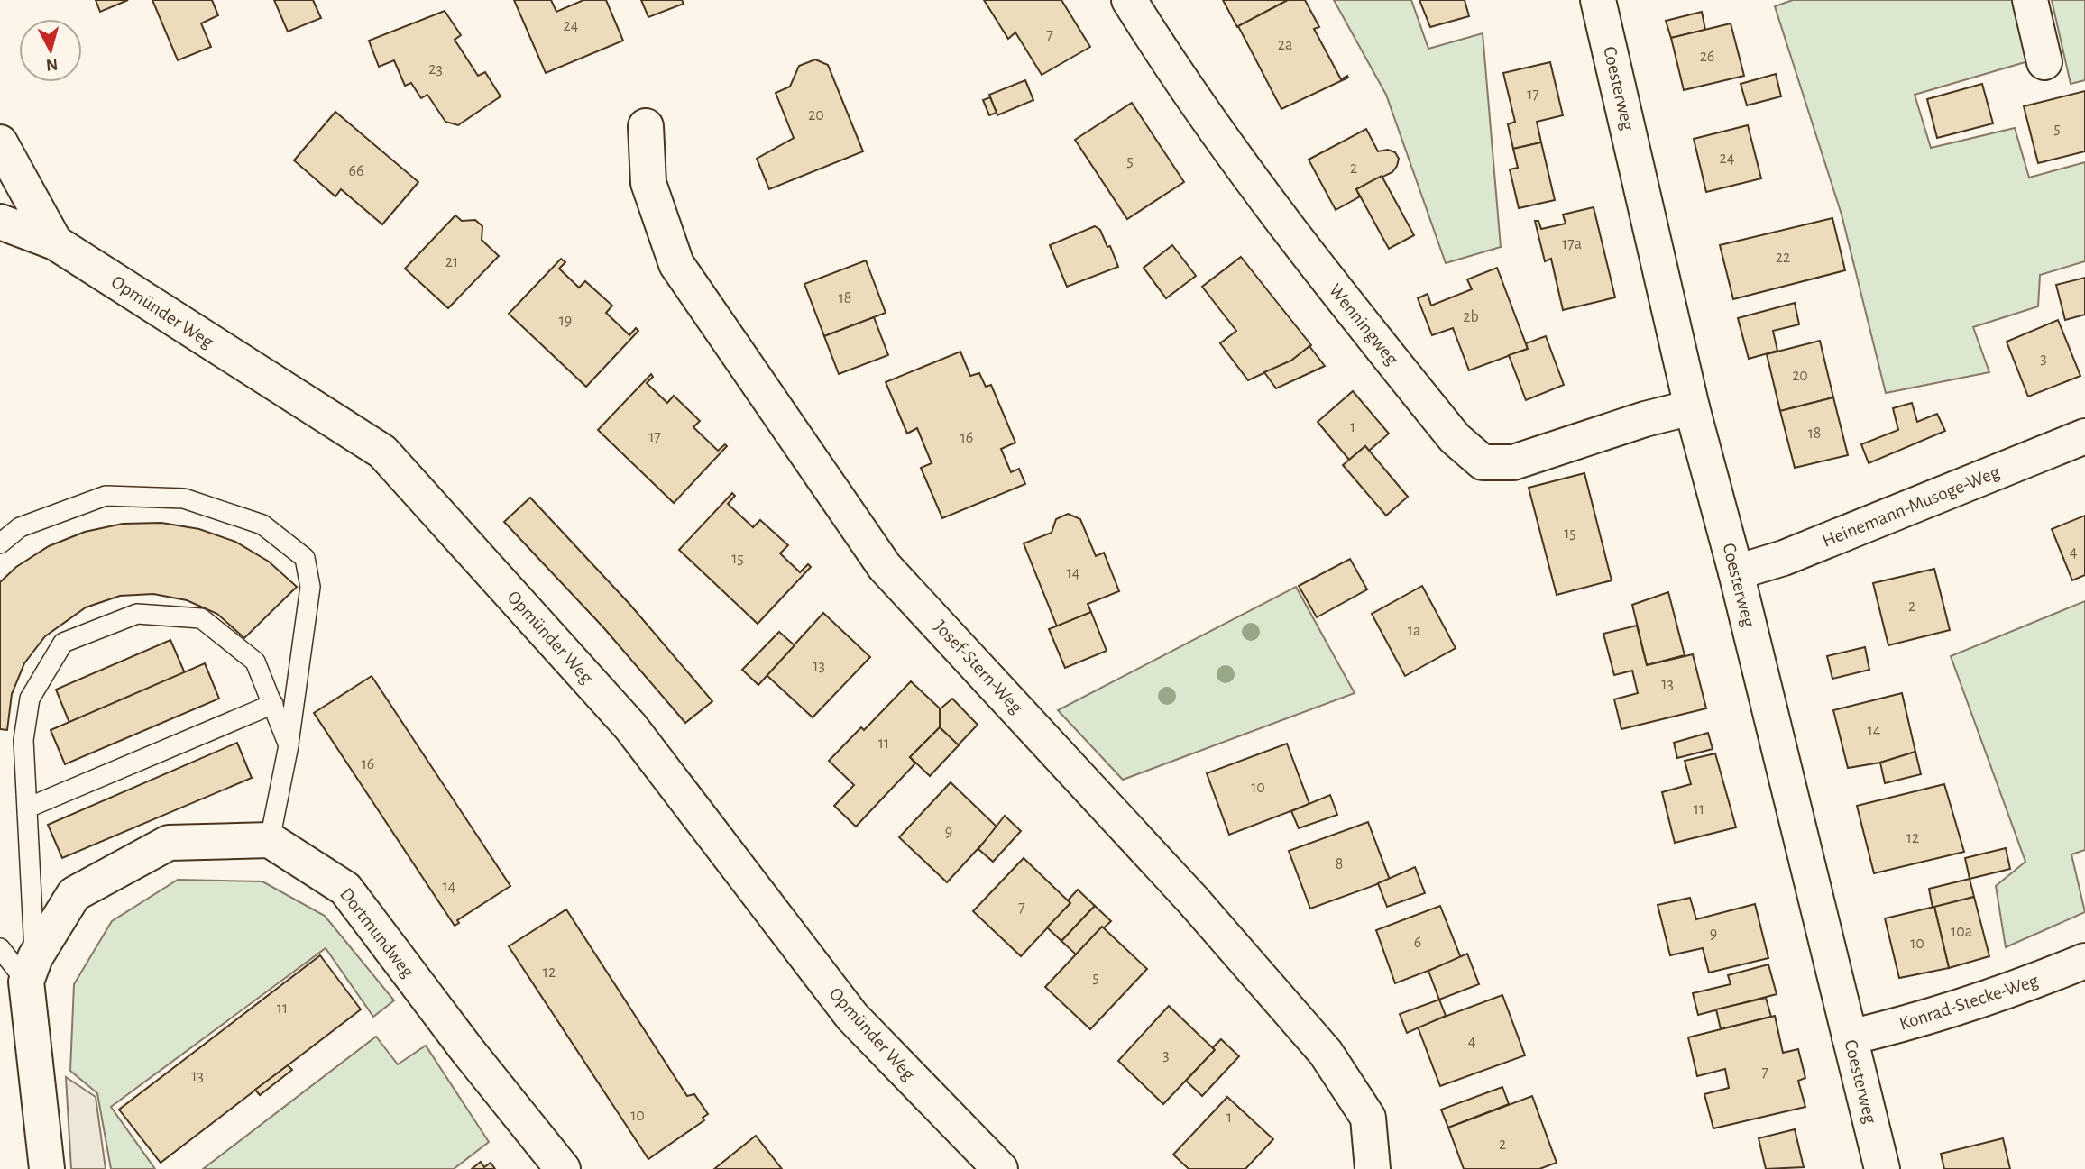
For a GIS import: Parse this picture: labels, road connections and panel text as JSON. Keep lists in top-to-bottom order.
{
  "streets": {
    "street": [
      "Coesterweg",
      "Opmünder Weg",
      "Wenningweg",
      "Heinemann-Musoge-Weg",
      "Josef-Stern-Weg",
      "Dortmundweg",
      "Konrad-Stecke-Weg"
    ]
  },
  "crossings": [
    ["Coesterweg", "Wenningweg"],
    ["Coesterweg", "Heinemann-Musoge-Weg"],
    ["Coesterweg", "Konrad-Stecke-Weg"]
  ],
  "house_numbers": [
    "24",
    "7",
    "2a",
    "26",
    "23",
    "17",
    "20",
    "5",
    "24",
    "5",
    "2",
    "66",
    "17a",
    "22",
    "21",
    "18",
    "2b",
    "19",
    "3",
    "20",
    "1",
    "18",
    "17",
    "16",
    "15",
    "4",
    "15",
    "14",
    "2",
    "1a",
    "13",
    "13",
    "14",
    "11",
    "16",
    "10",
    "11",
    "9",
    "12",
    "8",
    "14",
    "7",
    "10a",
    "9",
    "6",
    "10",
    "12",
    "5",
    "11",
    "4",
    "3",
    "7",
    "13",
    "10",
    "1",
    "2"
  ],
  "north": "bottom"
}
